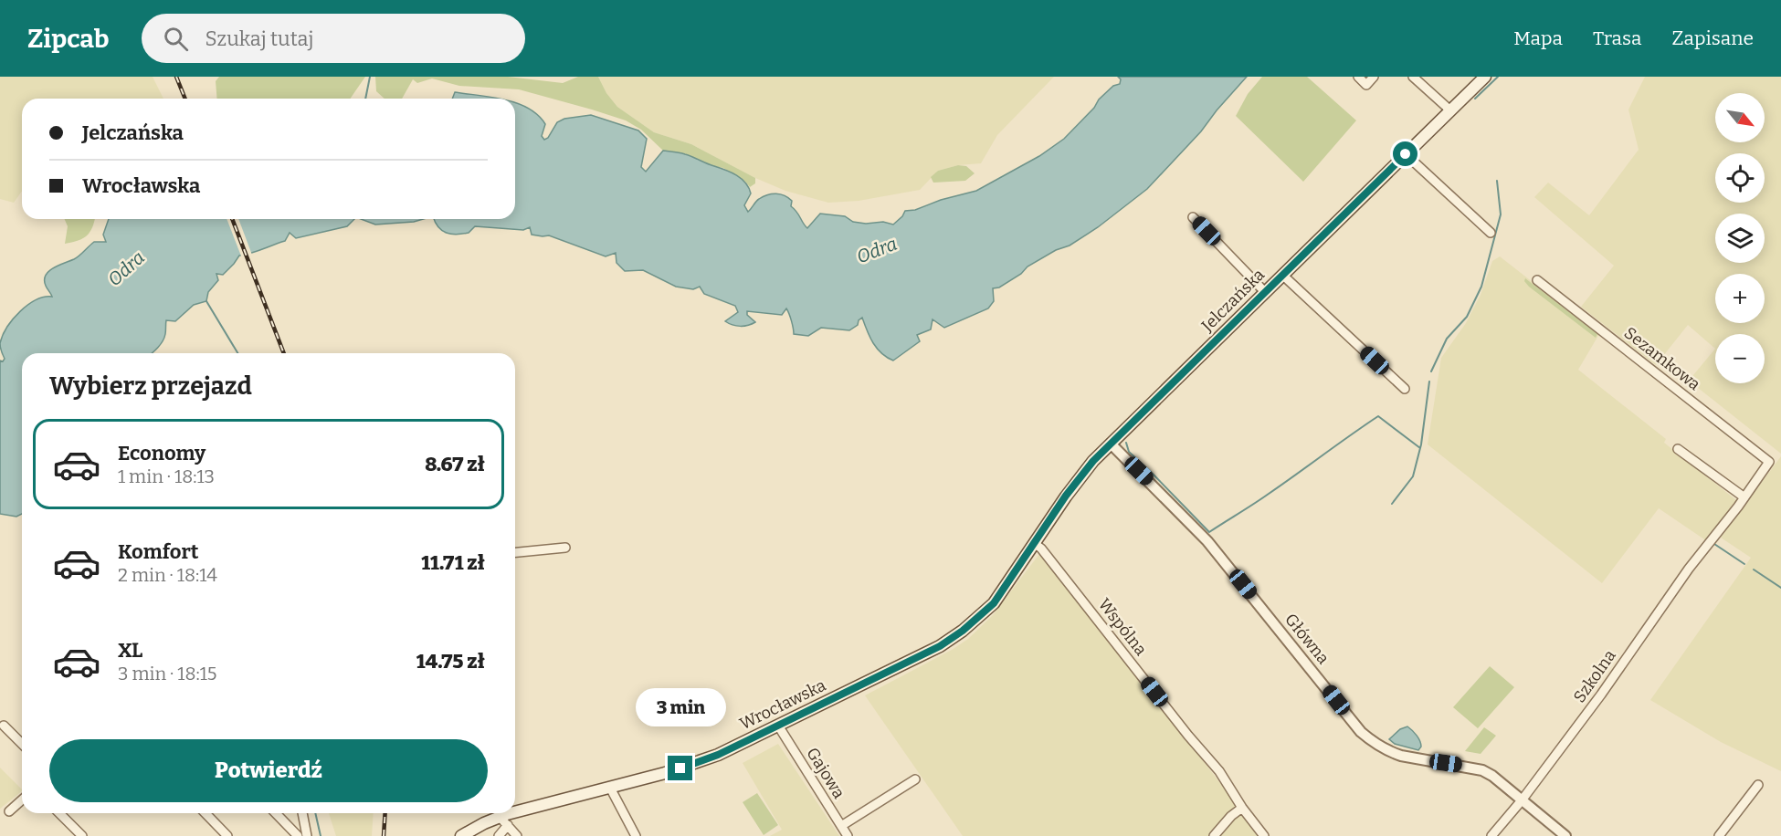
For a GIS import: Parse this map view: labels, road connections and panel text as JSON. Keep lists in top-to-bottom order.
{
  "streets": {
    "main road": ["Jelczańska", "Wrocławska"],
    "street": [
      "Sezamkowa",
      "Wspólna",
      "Główna",
      "Szkolna",
      "Gajowa"
    ]
  },
  "crossings": [
    ["Jelczańska", "Wspólna"],
    ["Jelczańska", "Główna"],
    ["Jelczańska", "Wrocławska"],
    ["Sezamkowa", "Szkolna"],
    ["Główna", "Szkolna"],
    ["Wrocławska", "Gajowa"]
  ],
  "water": ["Odra"],
  "north": "bottom right",
  "page": {
    "header": "Zipcab",
    "search": "Szukaj tutaj",
    "nav": ["Mapa", "Trasa", "Zapisane"],
    "map_buttons": ["+", "−"],
    "banner": ["Jelczańska", "Wrocławska"],
    "heading": "Wybierz przejazd",
    "list": [
      {
        "name": "Economy",
        "note": "1 min · 18:13",
        "value": "8.67 zł"
      },
      {
        "name": "Komfort",
        "note": "2 min · 18:14",
        "value": "11.71 zł"
      },
      {
        "name": "XL",
        "note": "3 min · 18:15",
        "value": "14.75 zł"
      }
    ],
    "bubble": "3 min",
    "buttons": "Potwierdź"
  }
}
